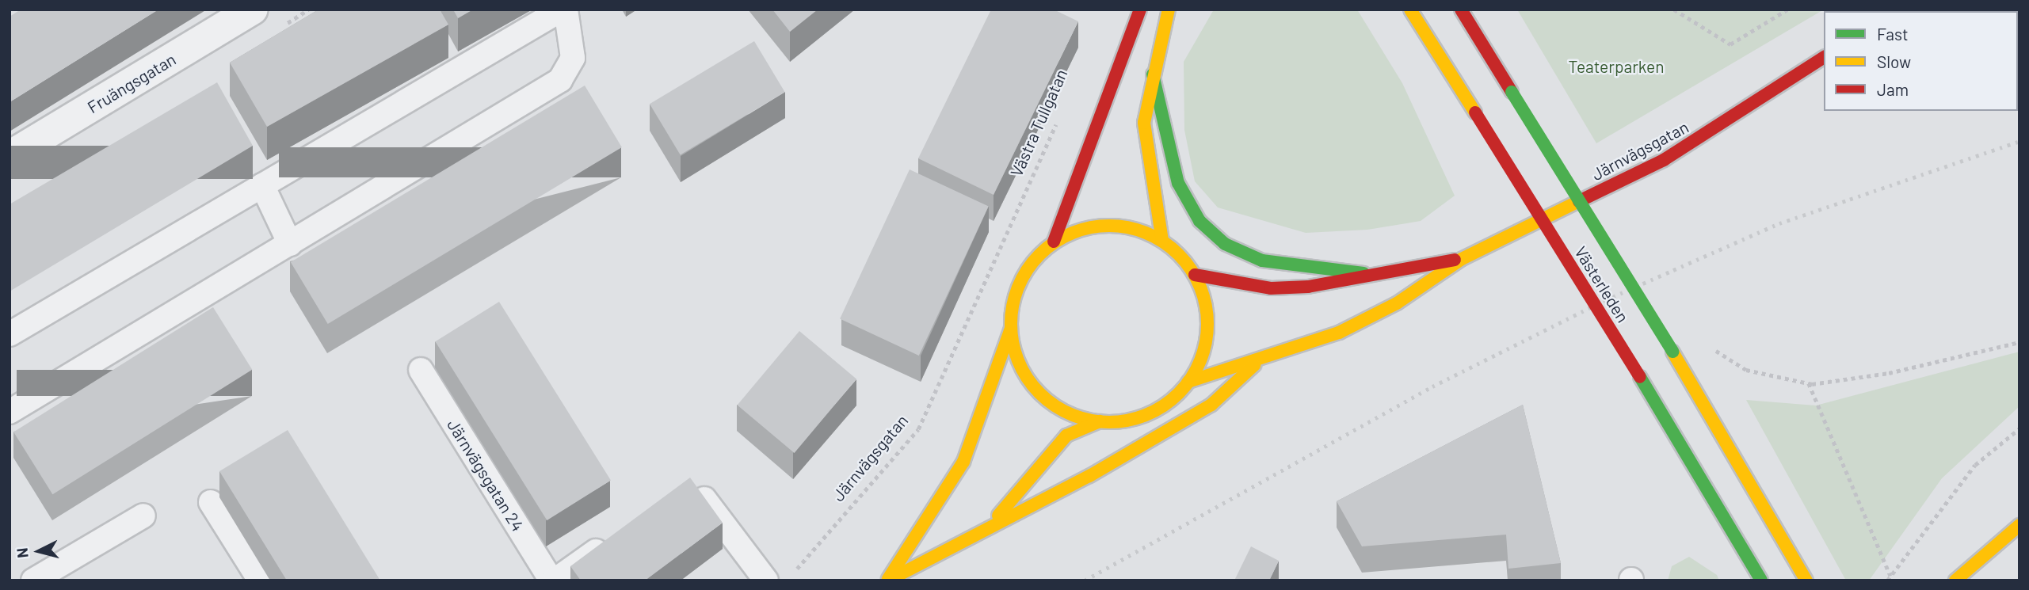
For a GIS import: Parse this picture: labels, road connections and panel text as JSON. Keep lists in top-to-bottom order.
{
  "streets": {
    "main road": ["Järnvägsgatan", "Västerleden"],
    "street": ["Fruängsgatan"],
    "lane": ["Järnvägsgatan 24"],
    "path": ["Västra Tullgatan"]
  },
  "crossings": [
    ["Västra Tullgatan", "Järnvägsgatan"]
  ],
  "parks": ["Teaterparken"],
  "legend": ["Fast", "Slow", "Jam"],
  "north": "left"
}
